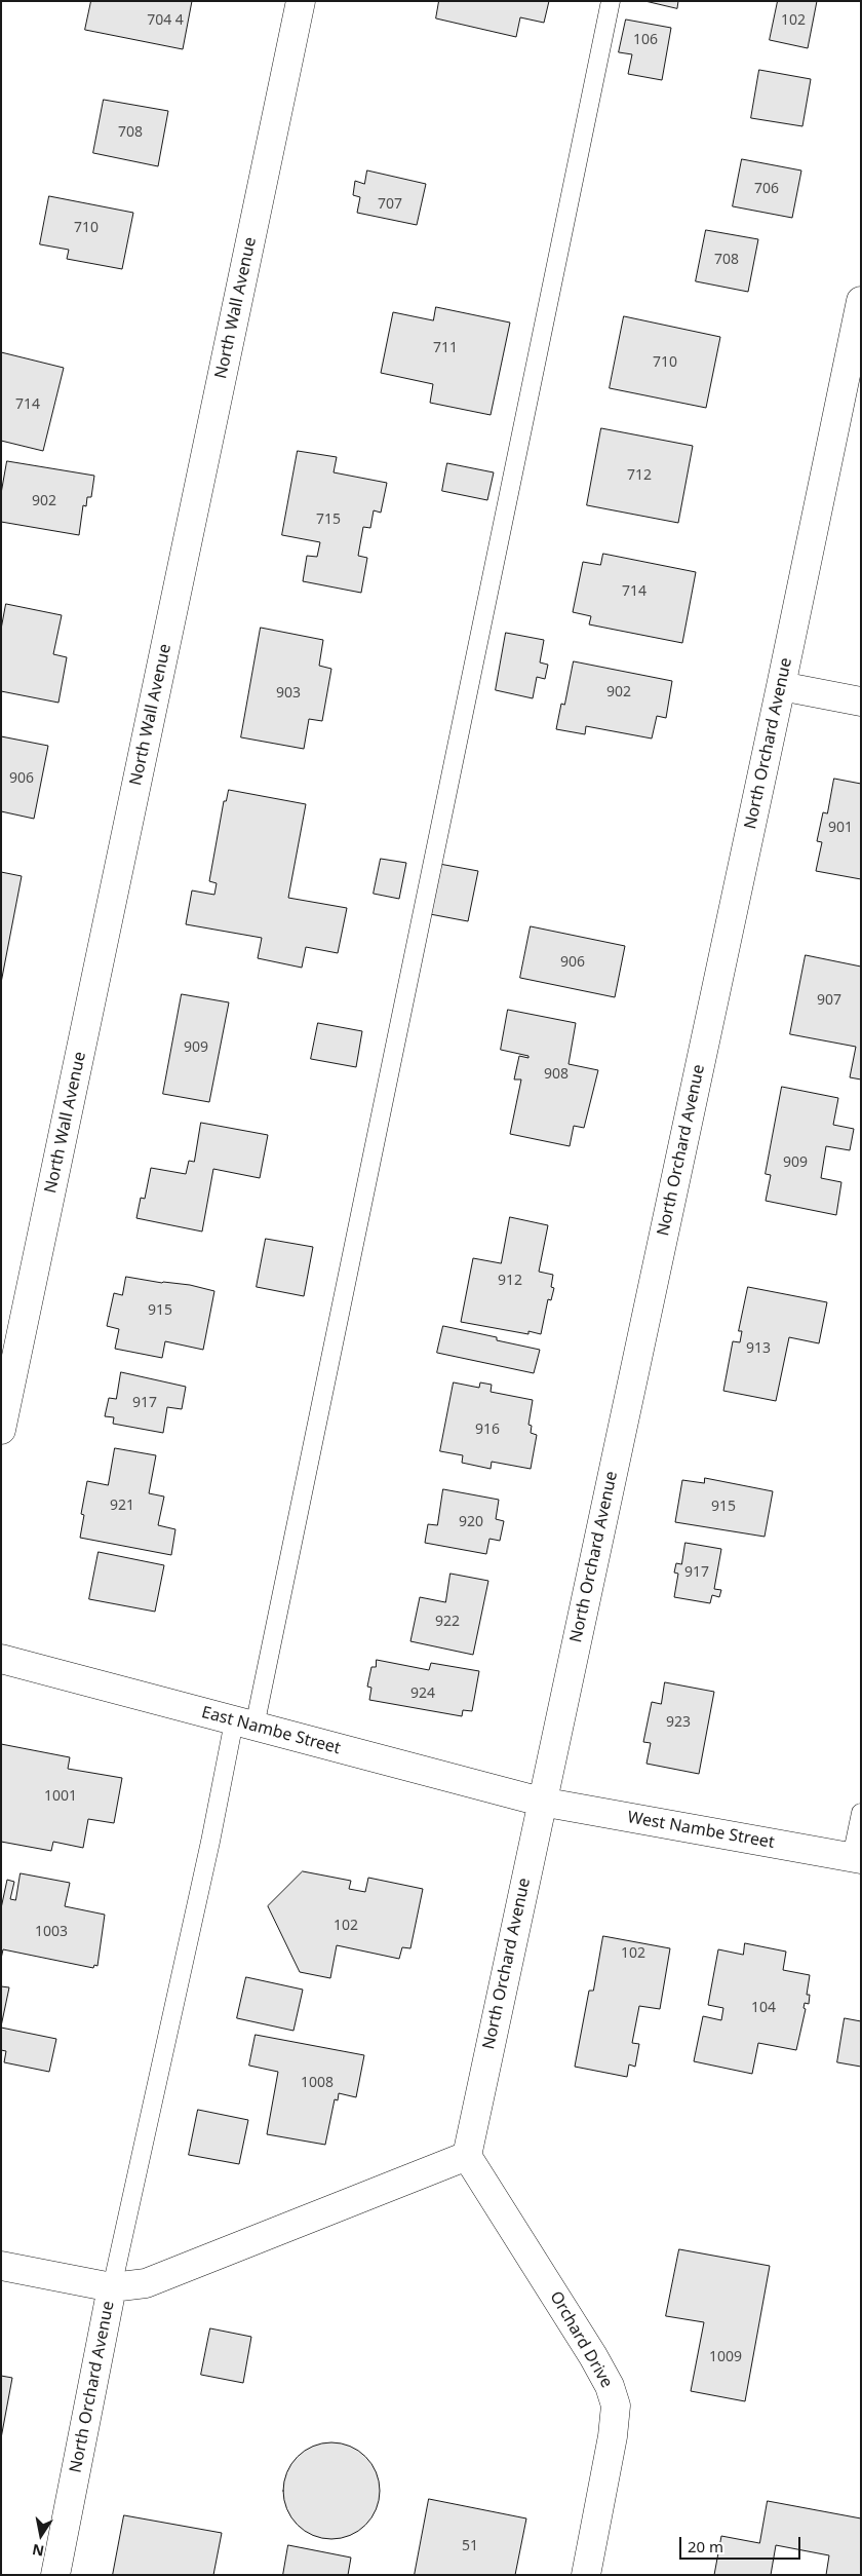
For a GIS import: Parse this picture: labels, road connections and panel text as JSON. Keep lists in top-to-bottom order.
{
  "streets": {
    "street": [
      "North Wall Avenue",
      "North Orchard Avenue",
      "East Nambe Street",
      "West Nambe Street",
      "Orchard Drive"
    ]
  },
  "crossings": [
    ["North Orchard Avenue", "East Nambe Street"],
    ["North Orchard Avenue", "West Nambe Street"],
    ["North Orchard Avenue", "Orchard Drive"],
    ["East Nambe Street", "West Nambe Street"]
  ],
  "house_numbers": [
    "704 4",
    "102",
    "106",
    "708",
    "706",
    "707",
    "710",
    "708",
    "711",
    "710",
    "714",
    "712",
    "902",
    "715",
    "714",
    "902",
    "903",
    "906",
    "901",
    "906",
    "907",
    "909",
    "908",
    "909",
    "912",
    "915",
    "913",
    "917",
    "916",
    "921",
    "915",
    "920",
    "917",
    "922",
    "924",
    "923",
    "1001",
    "102",
    "1003",
    "102",
    "104",
    "1008",
    "1009",
    "51"
  ],
  "scale_bar": "20 m",
  "north": "bottom"
}
